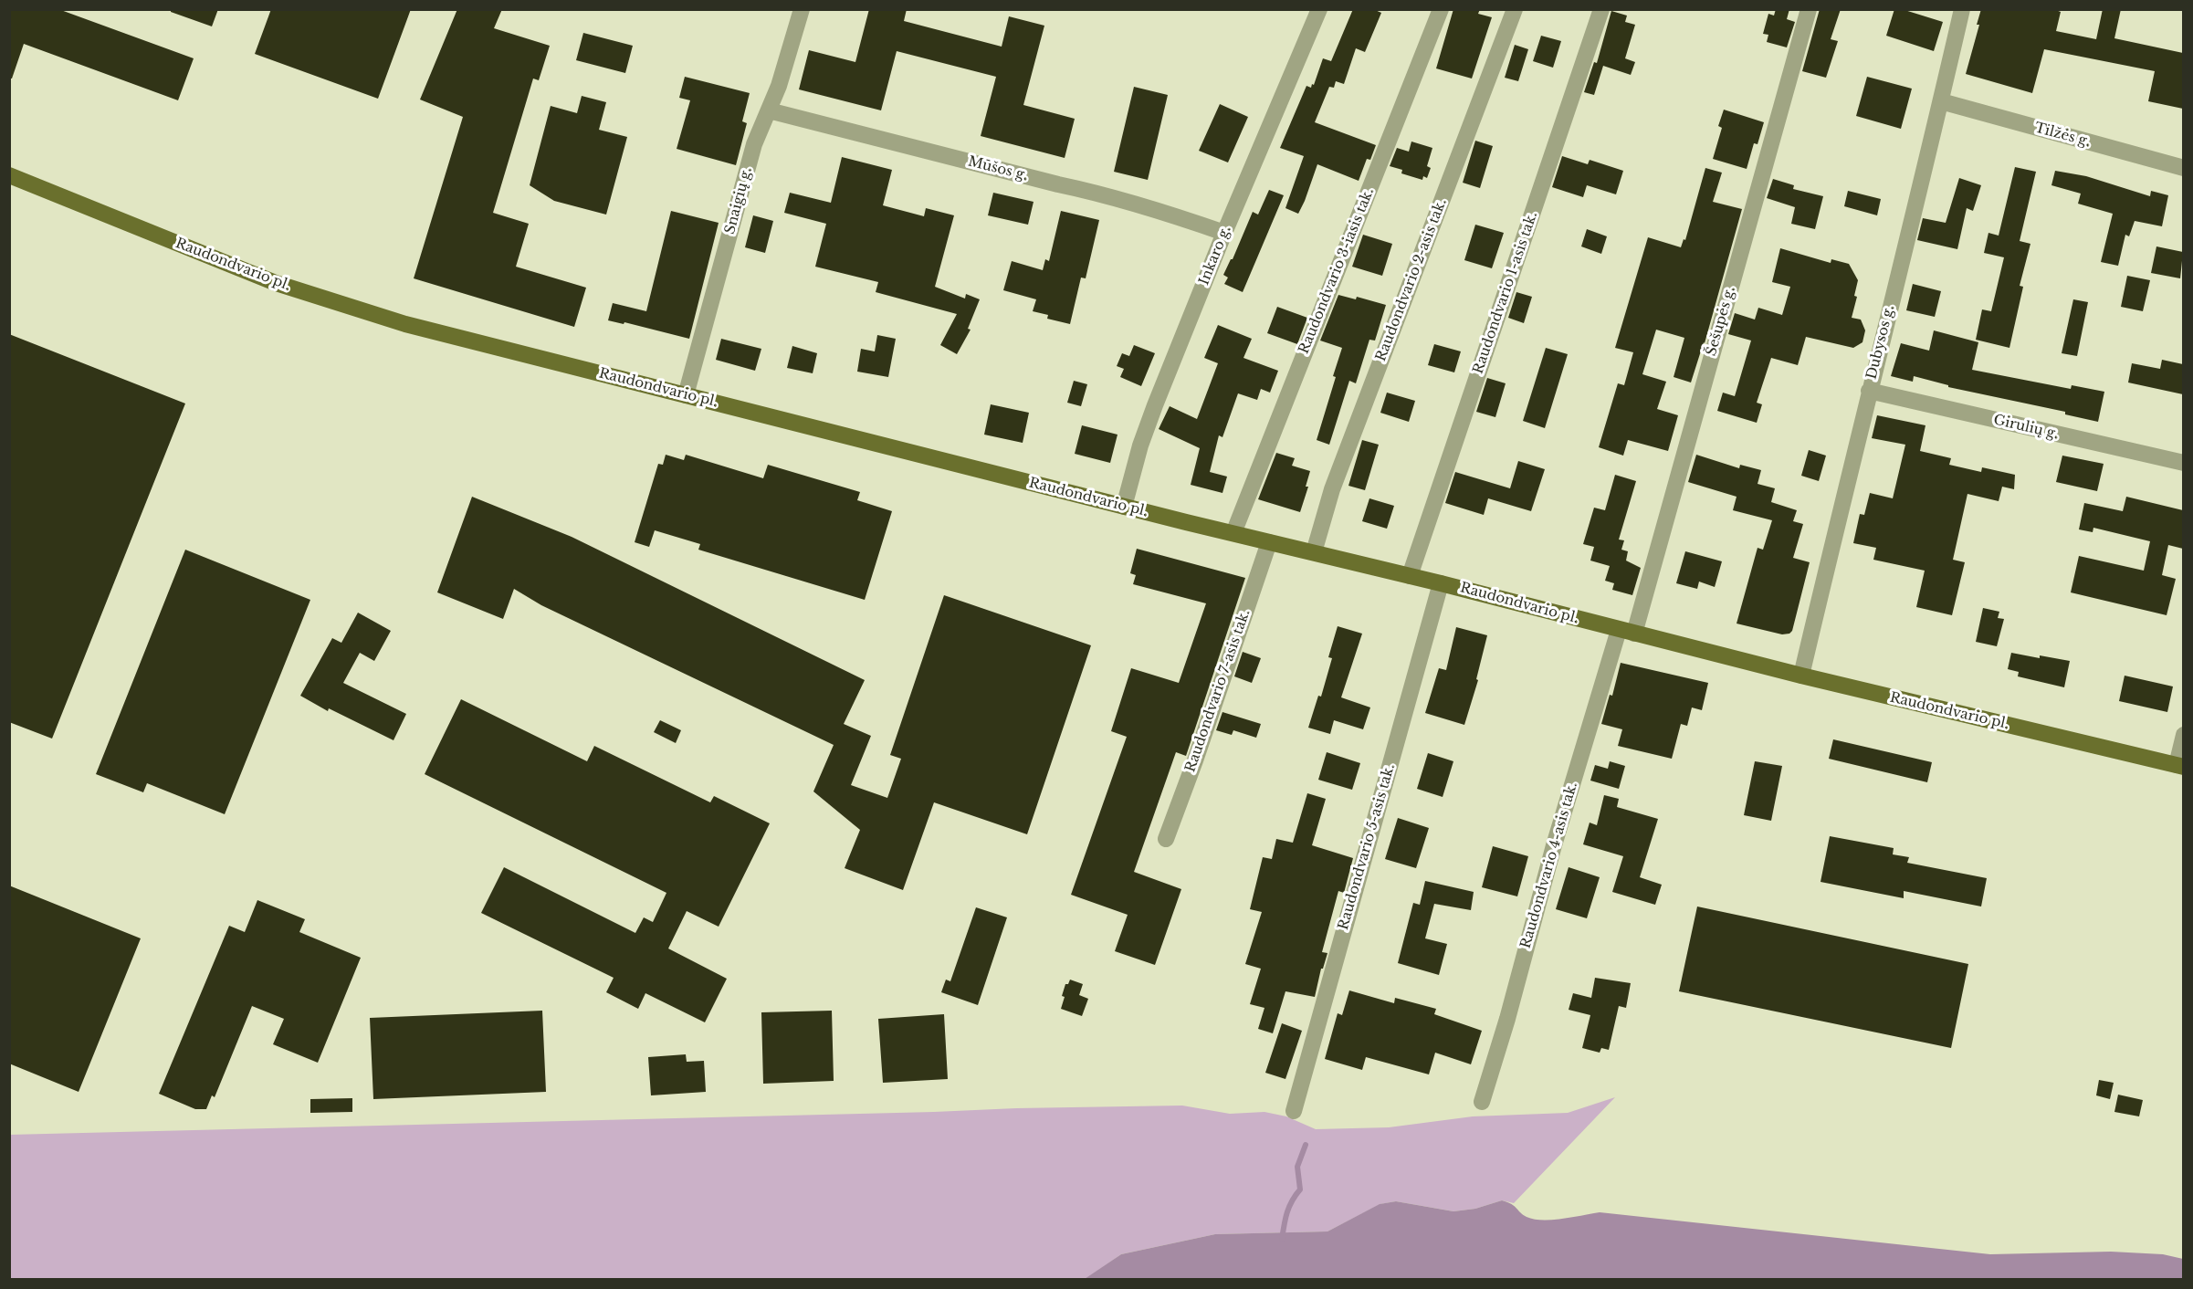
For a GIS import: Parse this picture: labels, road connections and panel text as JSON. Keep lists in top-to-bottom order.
{
  "streets": {
    "main road": ["Raudondvario pl."],
    "street": [
      "Tilžės g.",
      "Mūšos g.",
      "Snaigių g.",
      "Inkaro g.",
      "Raudondvario 3-iasis tak.",
      "Raudondvario 2-asis tak.",
      "Raudondvario 1-asis tak.",
      "Šešupės g.",
      "Dubysos g.",
      "Girulių g.",
      "Raudondvario 7-asis tak.",
      "Raudondvario 5-asis tak.",
      "Raudondvario 4-asis tak."
    ]
  },
  "crossings": [
    ["Tilžės g.", "Dubysos g."],
    ["Mūšos g.", "Snaigių g."],
    ["Mūšos g.", "Inkaro g."],
    ["Snaigių g.", "Raudondvario pl."],
    ["Inkaro g.", "Raudondvario pl."],
    ["Raudondvario pl.", "Raudondvario 3-iasis tak."],
    ["Raudondvario pl.", "Raudondvario 2-asis tak."],
    ["Raudondvario pl.", "Raudondvario 1-asis tak."],
    ["Raudondvario pl.", "Šešupės g."],
    ["Raudondvario pl.", "Dubysos g."],
    ["Raudondvario pl.", "Raudondvario 7-asis tak."],
    ["Raudondvario pl.", "Raudondvario 5-asis tak."],
    ["Raudondvario pl.", "Raudondvario 4-asis tak."],
    ["Šešupės g.", "Raudondvario 4-asis tak."],
    ["Dubysos g.", "Girulių g."]
  ]
}
